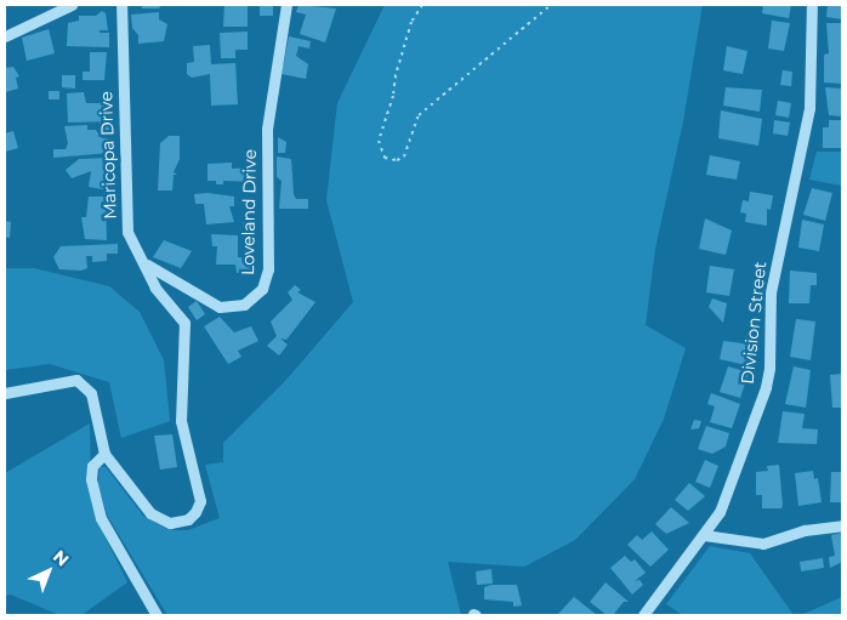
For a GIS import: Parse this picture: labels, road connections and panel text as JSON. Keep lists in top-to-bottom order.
{
  "streets": {
    "street": ["Maricopa Drive", "Loveland Drive", "Division Street"]
  },
  "crossings": [
    ["Maricopa Drive", "Loveland Drive"]
  ],
  "north": "top right"
}
